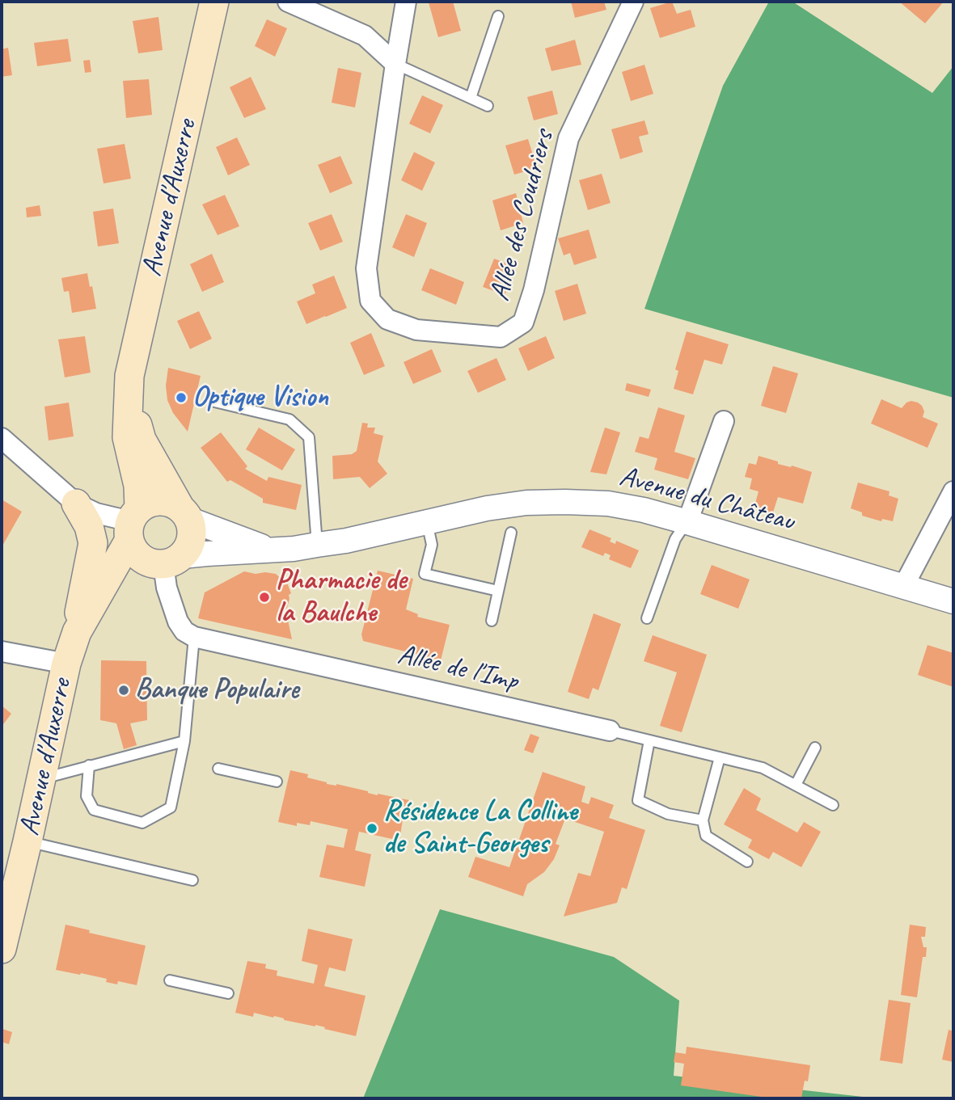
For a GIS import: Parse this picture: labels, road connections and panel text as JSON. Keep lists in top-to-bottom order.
{
  "streets": {
    "main road": ["Avenue d'Auxerre"],
    "street": ["Allée des Coudriers", "Avenue du Château", "Allée de l'Imp"]
  },
  "crossings": [
    ["Avenue d'Auxerre", "Avenue du Château"]
  ],
  "places": [
    "Optique Vision",
    "Pharmacie de la Baulche",
    "Banque Populaire",
    "Résidence La Colline de Saint-Georges"
  ]
}
